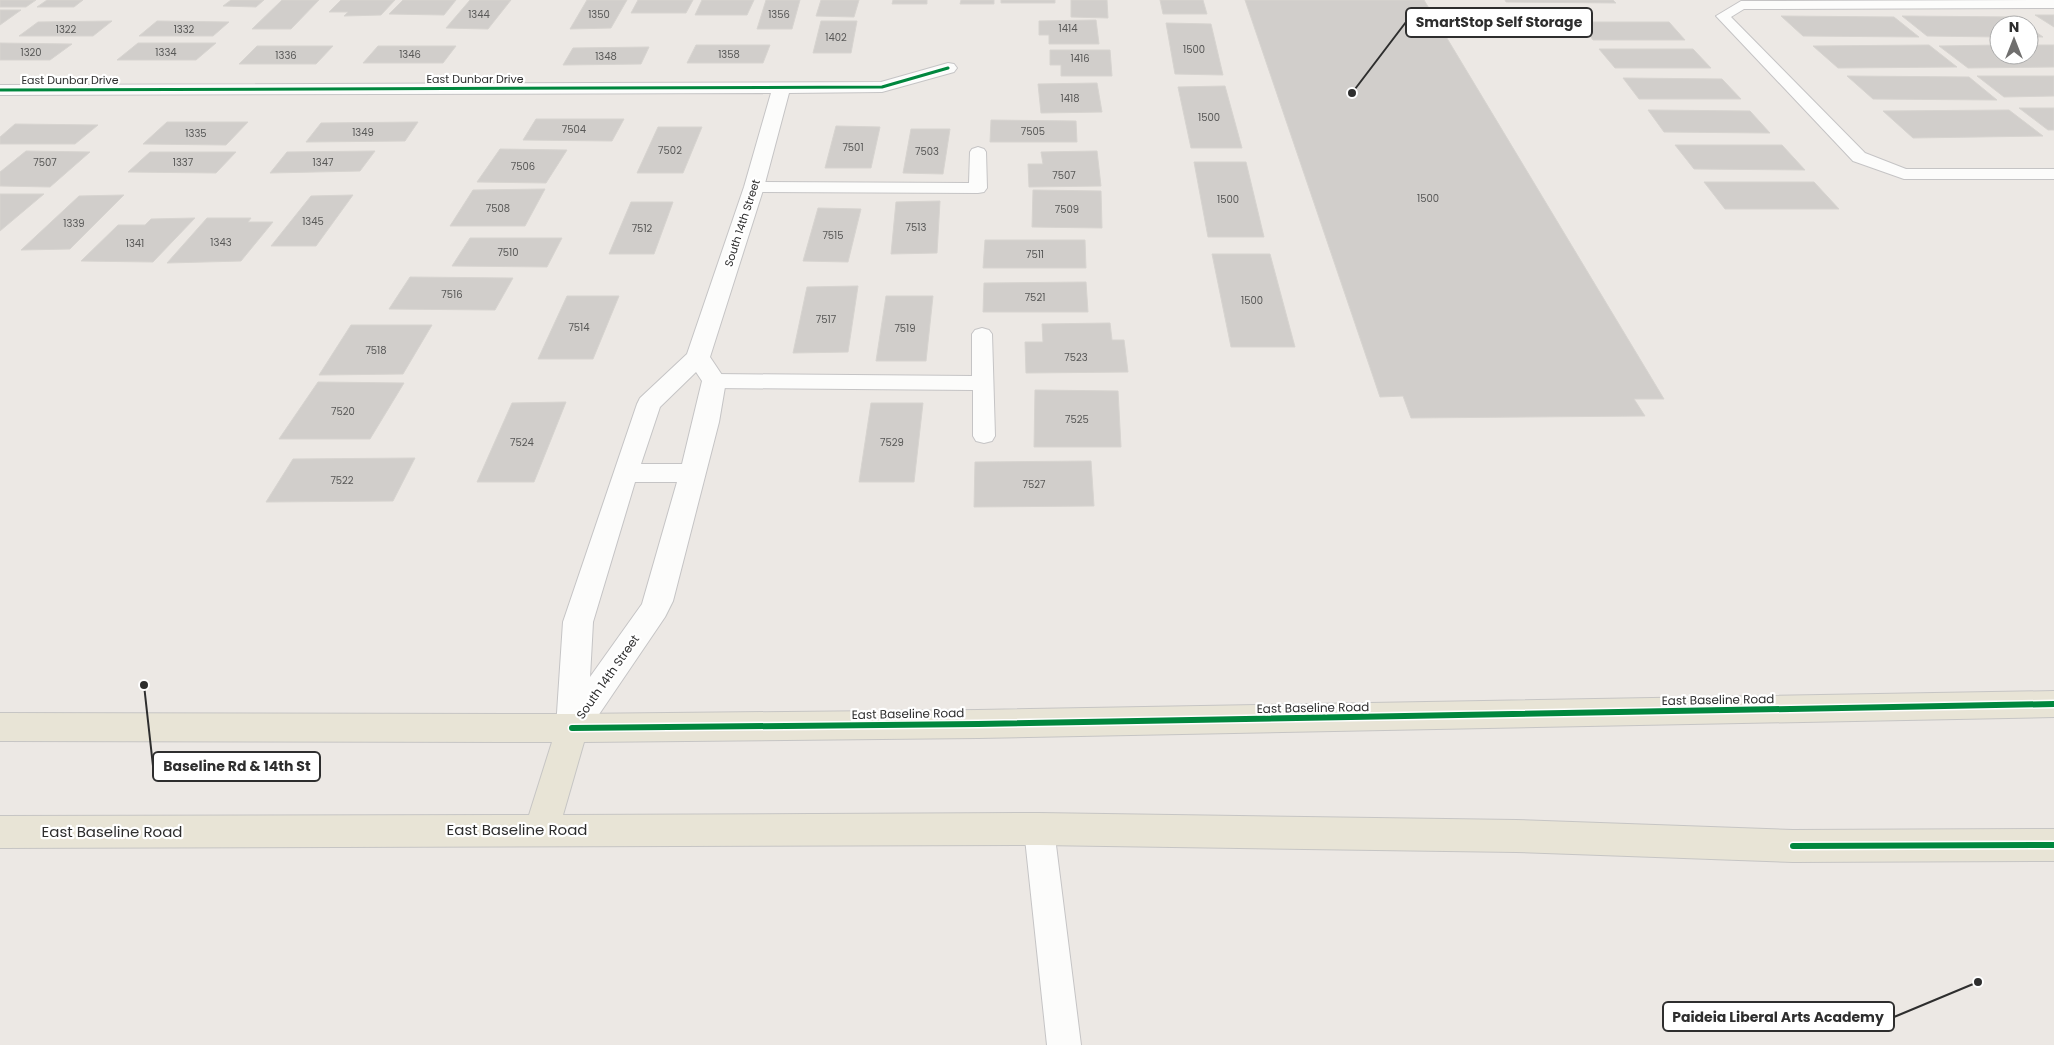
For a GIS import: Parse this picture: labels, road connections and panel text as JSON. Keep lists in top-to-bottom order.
{
  "streets": {
    "main road": ["East Baseline Road"],
    "street": ["East Dunbar Drive", "South 14th Street"]
  },
  "crossings": [
    ["East Dunbar Drive", "South 14th Street"],
    ["South 14th Street", "East Baseline Road"]
  ],
  "places": ["SmartStop Self Storage", "Baseline Rd & 14th St", "Paideia Liberal Arts Academy"],
  "house_numbers": [
    "1344",
    "1350",
    "1356",
    "1414",
    "1322",
    "1332",
    "1402",
    "1500",
    "1320",
    "1334",
    "1346",
    "1358",
    "1336",
    "1348",
    "1416",
    "1418",
    "1500",
    "7504",
    "7505",
    "1349",
    "1335",
    "7501",
    "7502",
    "7503",
    "7507",
    "1337",
    "1347",
    "7506",
    "7507",
    "1500",
    "1500",
    "7508",
    "7509",
    "1345",
    "1339",
    "7513",
    "7512",
    "7515",
    "1343",
    "1341",
    "7510",
    "7511",
    "7516",
    "7521",
    "1500",
    "7517",
    "7514",
    "7519",
    "7518",
    "7523",
    "7520",
    "7525",
    "7524",
    "7529",
    "7522",
    "7527"
  ],
  "north": "top"
}
